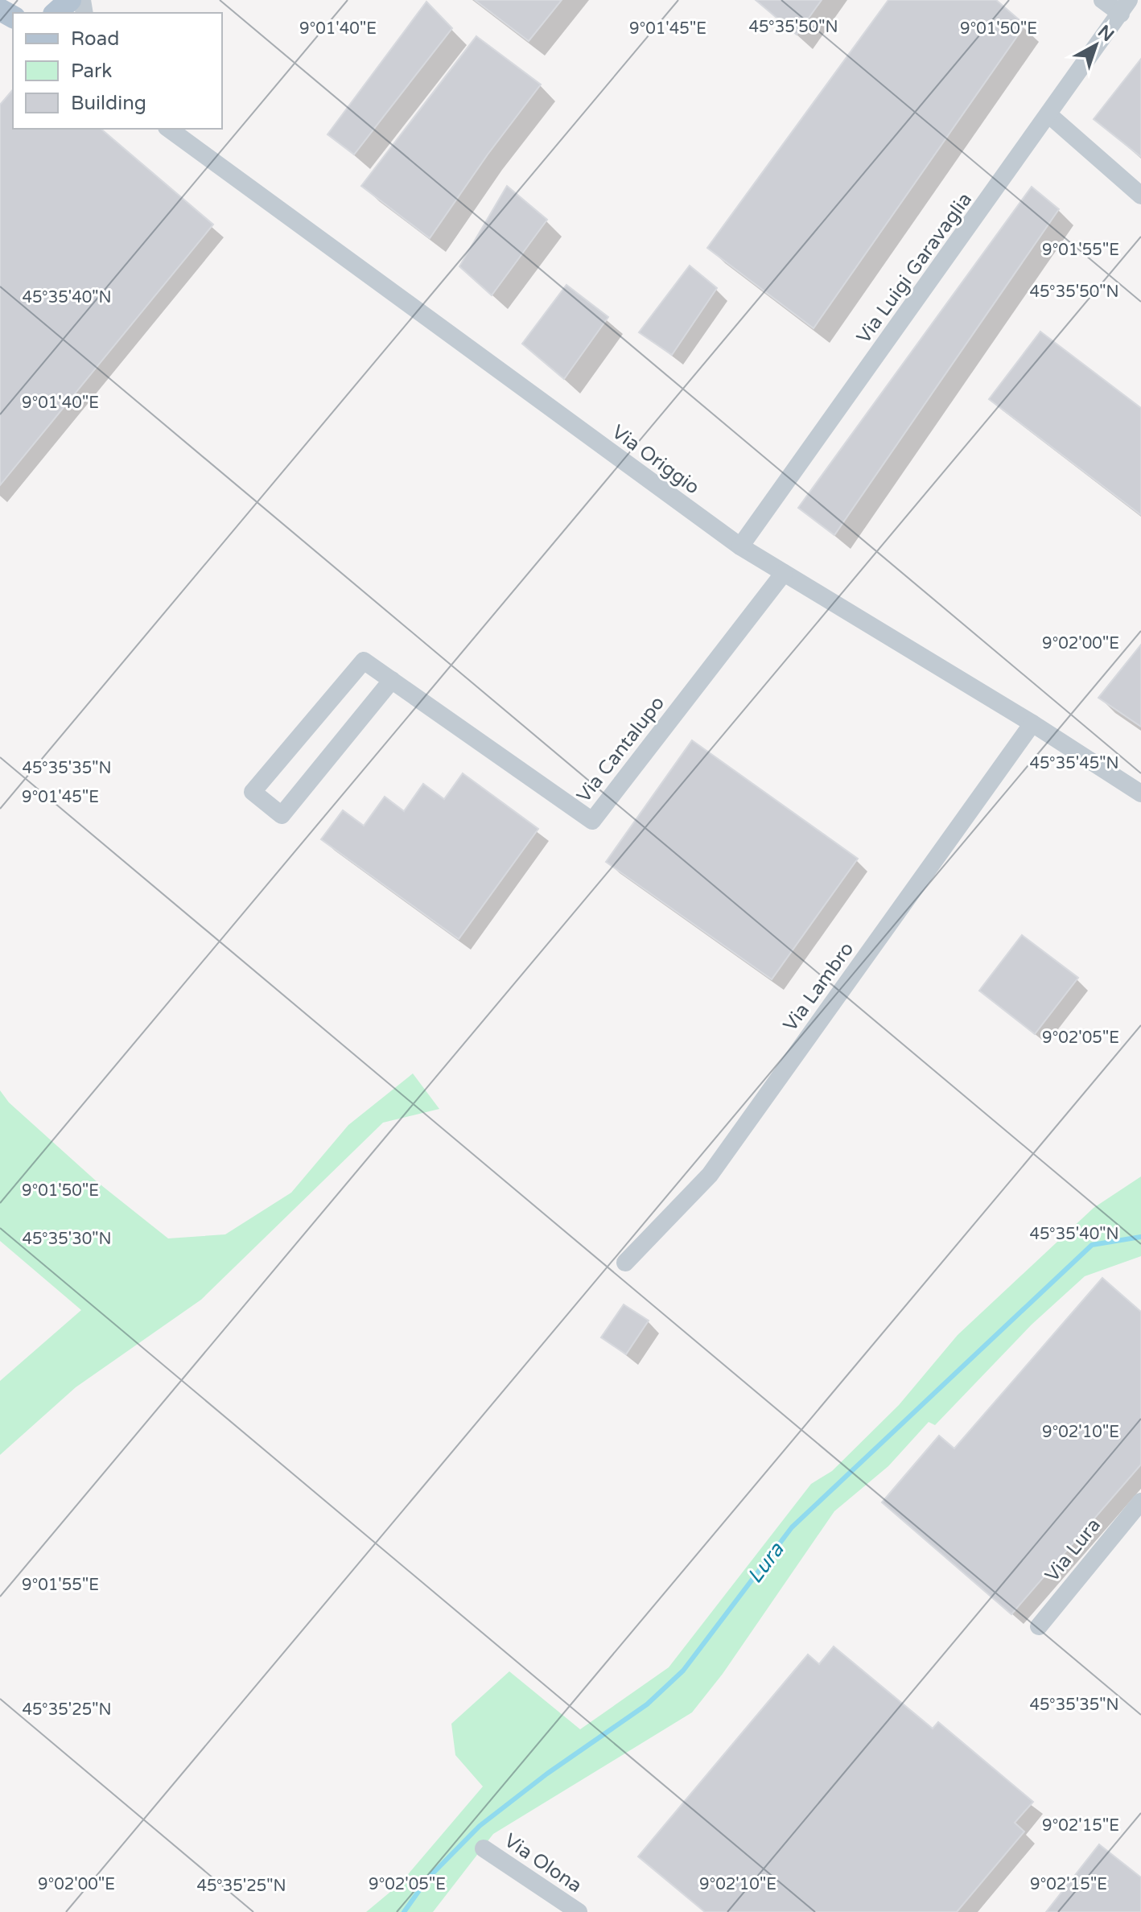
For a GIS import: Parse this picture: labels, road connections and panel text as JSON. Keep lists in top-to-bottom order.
{
  "streets": {
    "street": [
      "Via Luigi Garavaglia",
      "Via Origgio",
      "Via Cantalupo",
      "Via Lambro",
      "Via Lura",
      "Via Olona"
    ]
  },
  "crossings": [
    ["Via Luigi Garavaglia", "Via Origgio"],
    ["Via Origgio", "Via Cantalupo"],
    ["Via Origgio", "Via Lambro"]
  ],
  "water": ["Lura"],
  "legend": ["Road", "Park", "Building"],
  "north": "top right",
  "coordinates": [
    "45°35'50\"N",
    "9°01'40\"E",
    "9°01'45\"E",
    "9°01'50\"E",
    "9°01'55\"E",
    "45°35'40\"N",
    "9°02'00\"E",
    "45°35'45\"N",
    "45°35'35\"N",
    "9°02'05\"E",
    "45°35'30\"N",
    "9°02'10\"E",
    "45°35'25\"N",
    "9°02'15\"E"
  ]
}
